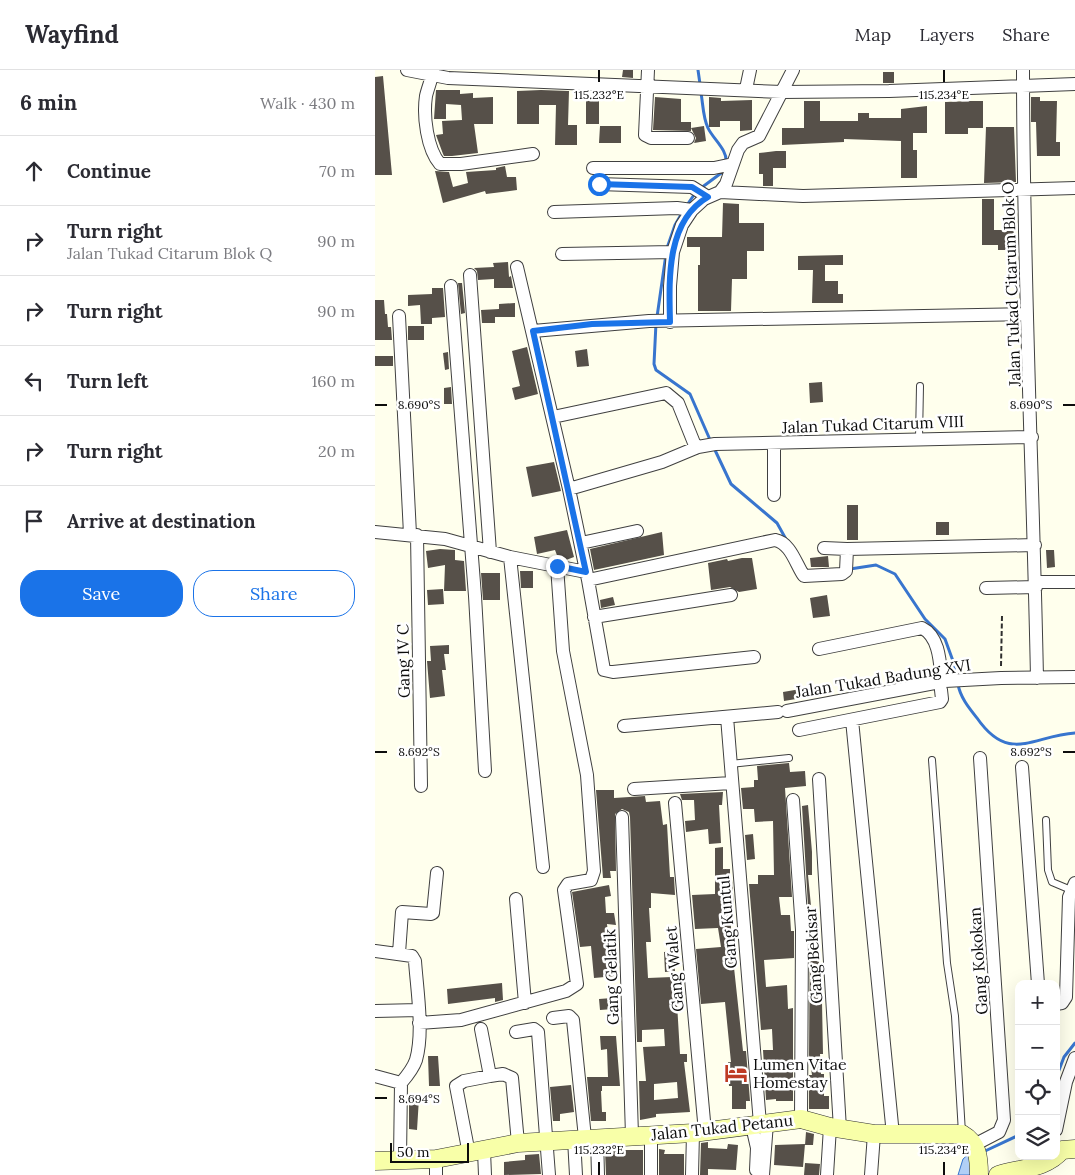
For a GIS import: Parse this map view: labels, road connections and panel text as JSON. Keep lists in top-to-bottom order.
{
  "streets": {
    "street": [
      "Jalan Tukad Citarum Blok O",
      "Jalan Tukad Citarum VIII",
      "Gang IV C",
      "Jalan Tukad Badung XVI",
      "Gang Kuntul",
      "Gang Bekisar",
      "Gang Kokokan",
      "Gang Walet",
      "Gang Gelatik",
      "Jalan Tukad Petanu"
    ]
  },
  "crossings": [
    ["Jalan Tukad Citarum Blok O", "Jalan Tukad Citarum VIII"],
    ["Jalan Tukad Citarum Blok O", "Jalan Tukad Badung XVI"],
    ["Jalan Tukad Badung XVI", "Gang Kuntul"],
    ["Gang Kuntul", "Jalan Tukad Petanu"],
    ["Gang Bekisar", "Jalan Tukad Petanu"],
    ["Gang Kokokan", "Jalan Tukad Petanu"],
    ["Gang Walet", "Jalan Tukad Petanu"],
    ["Gang Gelatik", "Jalan Tukad Petanu"]
  ],
  "places": {
    "hotel": ["Lumen Vitae Homestay"]
  },
  "scale_bar": "50 m",
  "page": {
    "header": "Wayfind",
    "nav": ["Map", "Layers", "Share"],
    "heading": ["6 min", "Walk · 430 m"],
    "list": [
      ["Continue", "70 m"],
      ["Turn right", "Jalan Tukad Citarum Blok Q", "90 m"],
      ["Turn right", "90 m"],
      ["Turn left", "160 m"],
      ["Turn right", "20 m"],
      "Arrive at destination"
    ],
    "buttons": ["Save", "Share"],
    "map_buttons": ["+", "−"],
    "scale": "50 m"
  },
  "coordinates": [
    "115.232°E",
    "115.234°E",
    "8.690°S",
    "8.692°S",
    "8.694°S"
  ]
}
